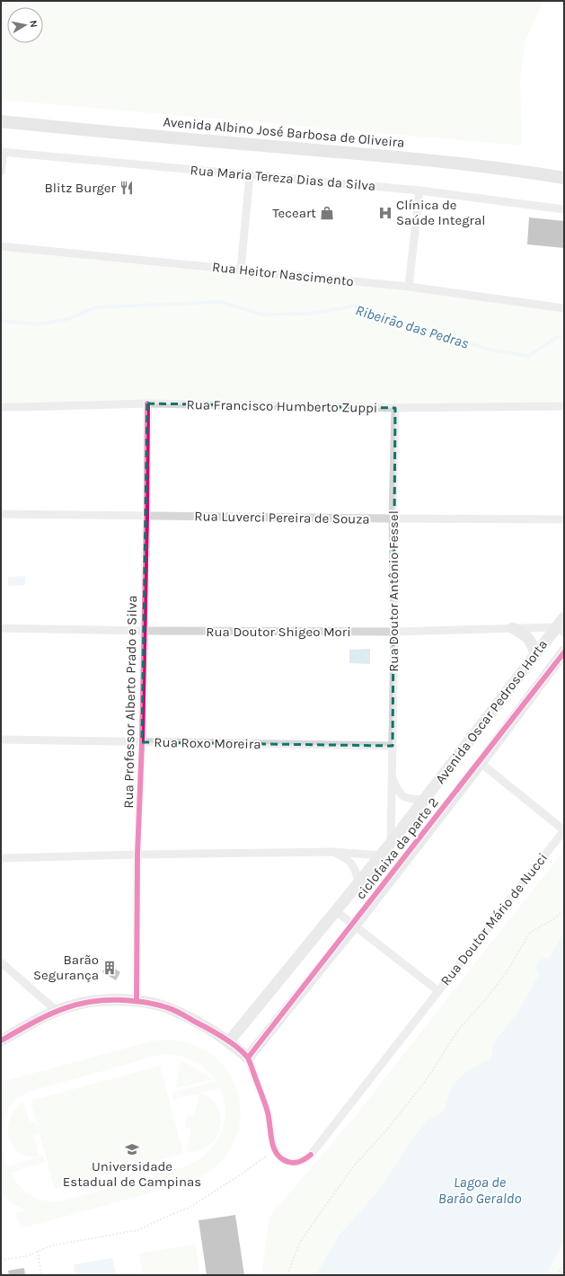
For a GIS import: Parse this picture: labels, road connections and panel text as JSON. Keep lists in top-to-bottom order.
{
  "streets": {
    "main road": ["Avenida Albino José Barbosa de Oliveira", "Avenida Oscar Pedroso Horta"],
    "street": [
      "Rua Maria Tereza Dias da Silva",
      "Rua Heitor Nascimento",
      "Rua Francisco Humberto Zuppi",
      "Rua Luverci Pereira de Souza",
      "Rua Doutor Antônio Fessel",
      "Rua Doutor Shigeo Mori",
      "Rua Professor Alberto Prado e Silva",
      "Rua Roxo Moreira",
      "Rua Doutor Mário de Nucci"
    ],
    "cycle path": ["ciclofaixa da parte 2"]
  },
  "crossings": [
    ["Rua Francisco Humberto Zuppi", "Rua Doutor Antônio Fessel"],
    ["Rua Francisco Humberto Zuppi", "Rua Professor Alberto Prado e Silva"],
    ["Rua Luverci Pereira de Souza", "Rua Doutor Antônio Fessel"],
    ["Rua Luverci Pereira de Souza", "Rua Professor Alberto Prado e Silva"],
    ["Rua Doutor Antônio Fessel", "Rua Doutor Shigeo Mori"],
    ["Rua Doutor Antônio Fessel", "Avenida Oscar Pedroso Horta"],
    ["Rua Doutor Antônio Fessel", "Rua Roxo Moreira"],
    ["Rua Doutor Shigeo Mori", "Rua Professor Alberto Prado e Silva"],
    ["Rua Doutor Shigeo Mori", "Avenida Oscar Pedroso Horta"],
    ["Rua Professor Alberto Prado e Silva", "Rua Roxo Moreira"]
  ],
  "water": ["Ribeirão das Pedras", "Lagoa de Barão Geraldo"],
  "places": {
    "restaurant": ["Blitz Burger"],
    "shop": ["Teceart"],
    "hospital": ["Clínica de Saúde Integral"],
    "building": ["Barão Segurança"],
    "school or university": ["Universidade Estadual de Campinas"]
  },
  "north": "right"
}
